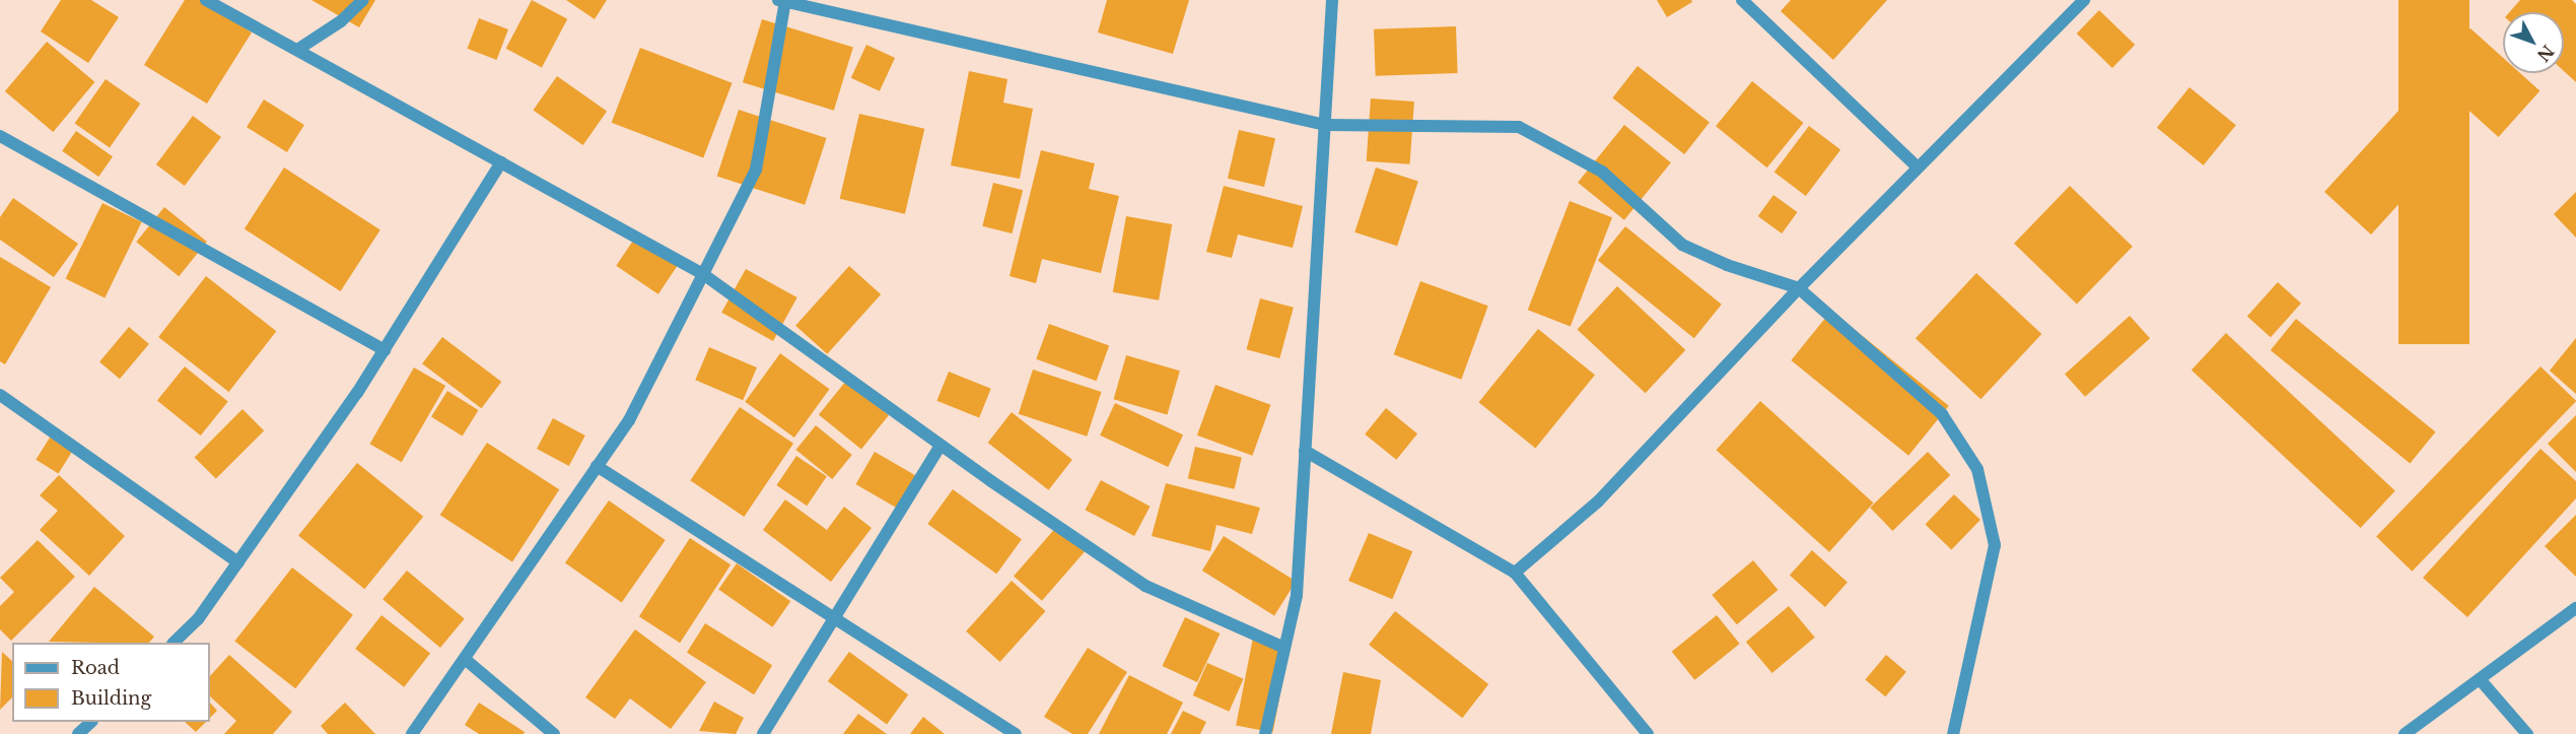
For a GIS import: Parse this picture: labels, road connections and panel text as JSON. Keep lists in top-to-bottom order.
{
  "legend": ["Road", "Building"],
  "north": "bottom right"
}
